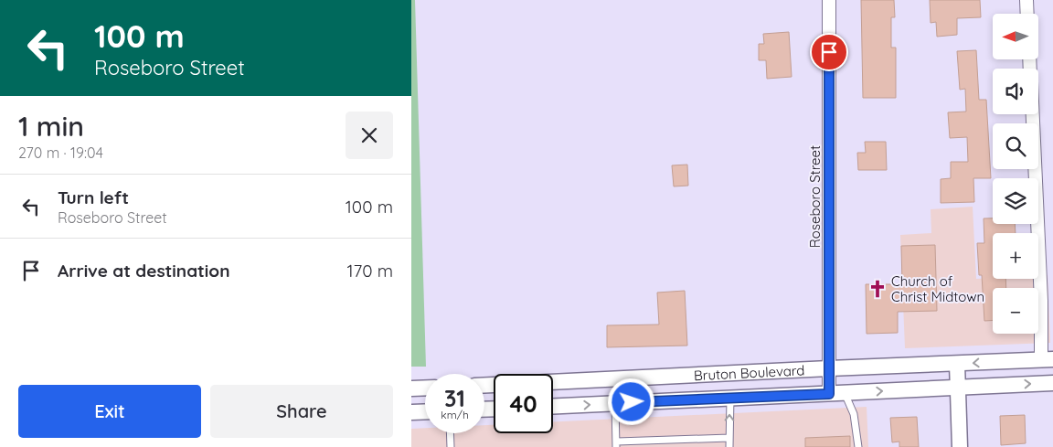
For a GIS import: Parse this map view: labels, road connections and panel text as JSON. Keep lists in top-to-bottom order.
{
  "streets": {
    "street": ["Roseboro Street", "Bruton Boulevard"]
  },
  "crossings": [
    ["Roseboro Street", "Bruton Boulevard"]
  ],
  "places": {
    "church": ["Church of Christ Midtown"]
  },
  "north": "left",
  "page": {
    "turn": ["100 m", "Roseboro Street"],
    "map_buttons": ["+", "−"],
    "heading": ["1 min", "270 m · 19:04"],
    "list": [
      {
        "name": "Turn left",
        "note": "Roseboro Street",
        "value": "100 m"
      },
      {
        "name": "Arrive at destination",
        "value": "170 m"
      }
    ],
    "speed": "31 km/h",
    "limit": "40",
    "buttons": ["Exit", "Share"]
  }
}
